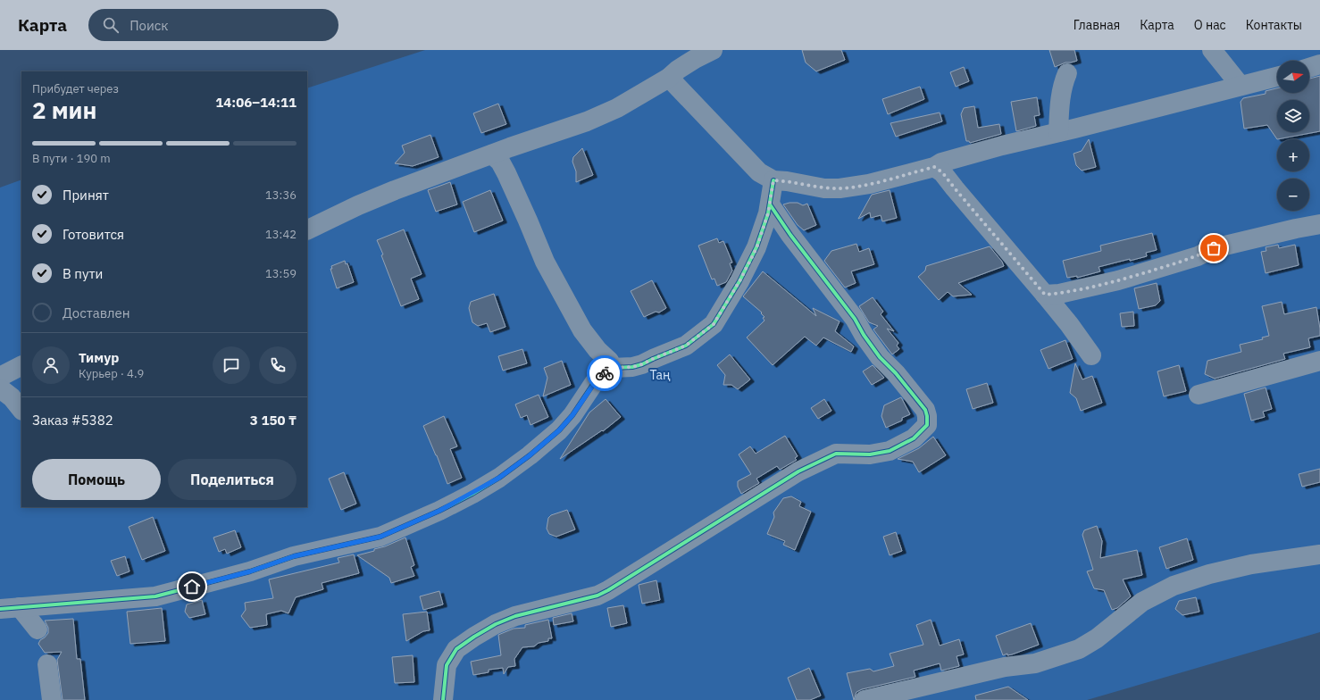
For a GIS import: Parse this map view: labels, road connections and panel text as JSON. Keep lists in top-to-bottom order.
{
  "parks": ["Таң"],
  "north": "right",
  "page": {
    "header": "Карта",
    "search": "Поиск",
    "nav": [
      "Главная",
      "Карта",
      "О нас",
      "Контакты"
    ],
    "map_buttons": ["+", "−"],
    "heading": ["2 мин", "Прибудет через", "14:06–14:11"],
    "panel": [
      "Тимур",
      "Курьер · 4.9",
      "Заказ #5382",
      "3 150 ₸"
    ],
    "bar": "В пути · 190 m",
    "list": [
      ["Принят", "13:36"],
      ["Готовится", "13:42"],
      ["В пути", "13:59"],
      "Доставлен"
    ],
    "buttons": ["Помощь", "Поделиться"]
  }
}
